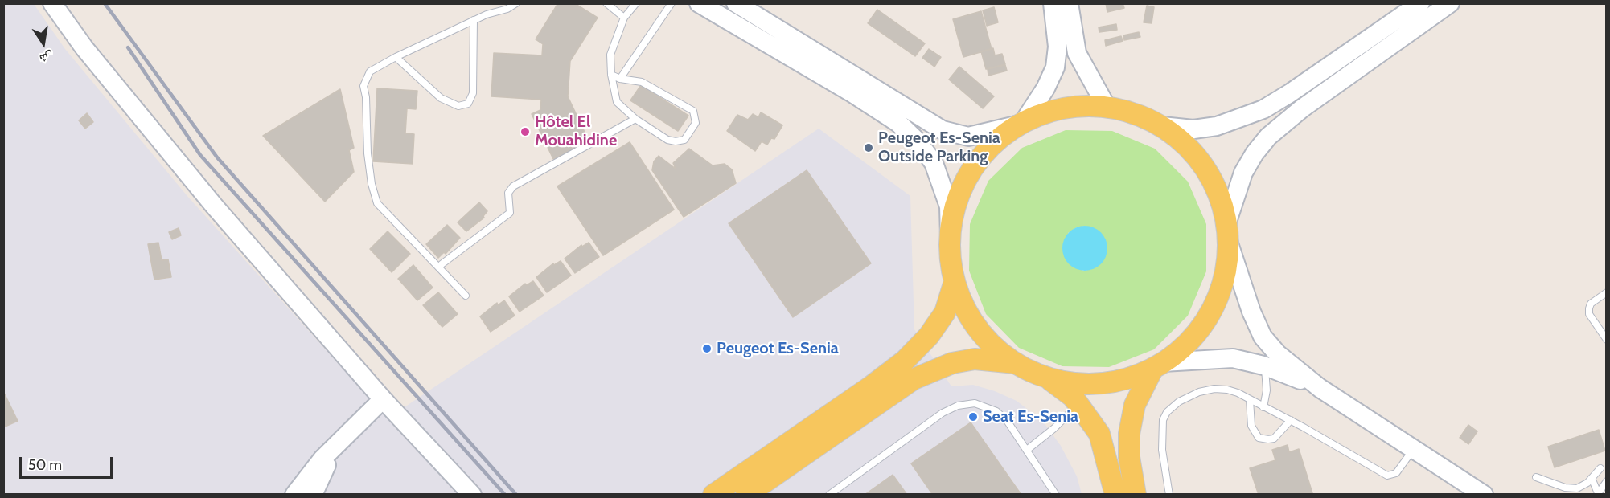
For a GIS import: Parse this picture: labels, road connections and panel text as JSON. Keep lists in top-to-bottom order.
{
  "places": [
    "Hôtel El Mouahidine",
    "Peugeot Es-Senia Outside Parking",
    "Peugeot Es-Senia",
    "Seat Es-Senia"
  ],
  "scale_bar": "50 m",
  "north": "bottom"
}
